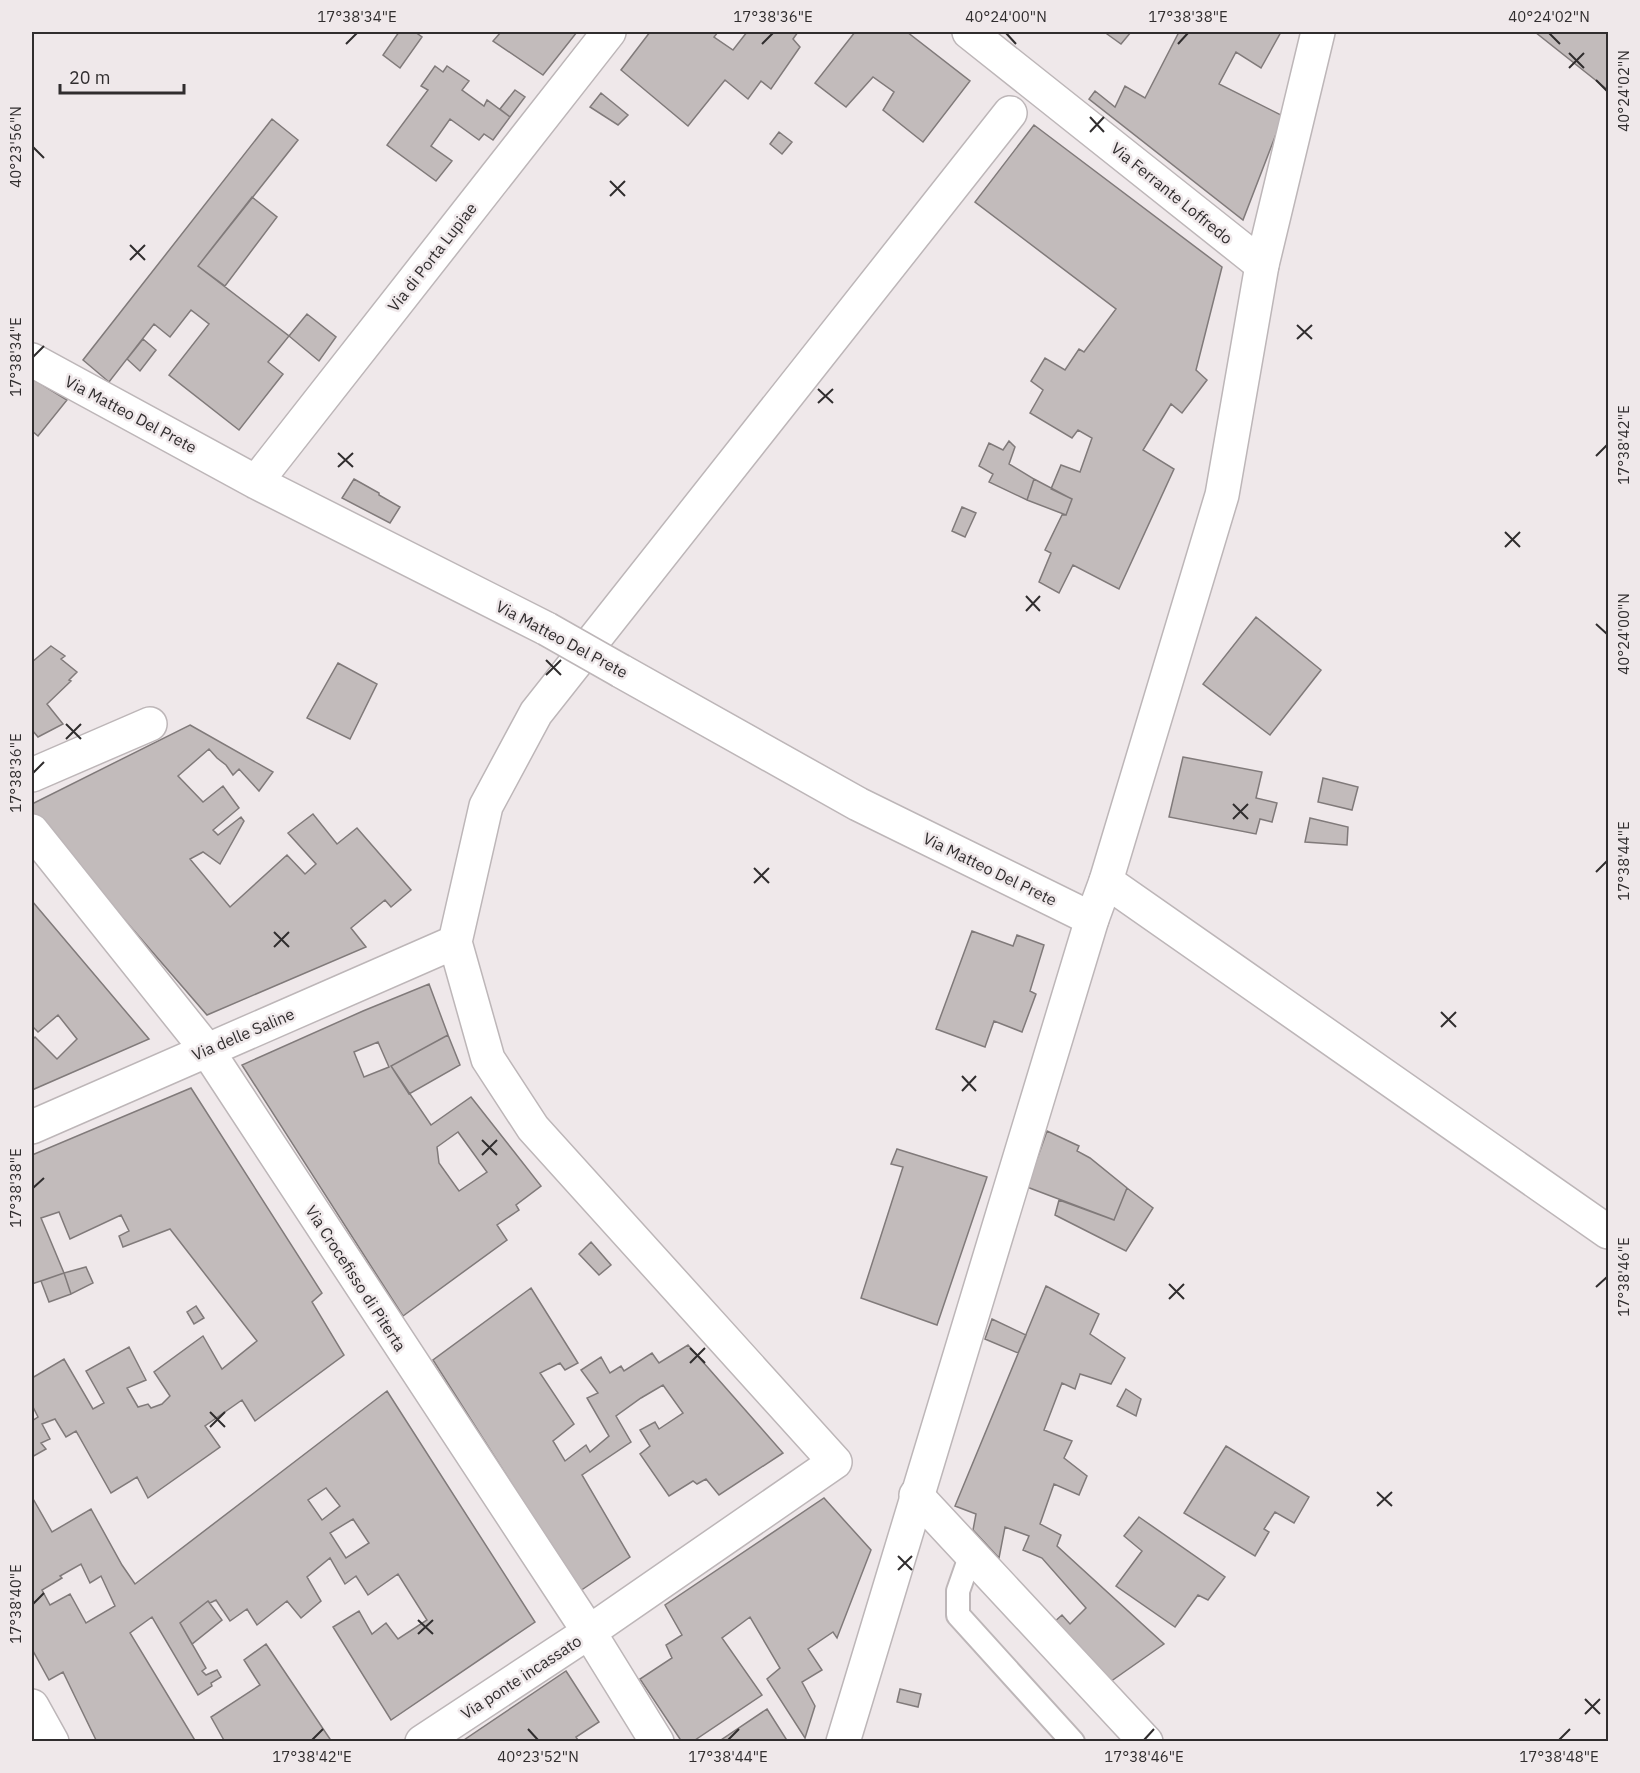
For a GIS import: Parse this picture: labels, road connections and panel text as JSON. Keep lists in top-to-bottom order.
{
  "streets": {
    "street": [
      "Via Ferrante Loffredo",
      "Via di Porta Lupiae",
      "Via Matteo Del Prete",
      "Via delle Saline",
      "Via Crocefisso di Piterta",
      "Via ponte incassato"
    ]
  },
  "crossings": [
    ["Via di Porta Lupiae", "Via Matteo Del Prete"],
    ["Via delle Saline", "Via Crocefisso di Piterta"],
    ["Via delle Saline", "Via ponte incassato"],
    ["Via Crocefisso di Piterta", "Via ponte incassato"]
  ],
  "scale_bar": "20 m",
  "coordinates": [
    "17°38'34\"E",
    "17°38'36\"E",
    "40°24'00\"N",
    "17°38'38\"E",
    "40°24'02\"N",
    "40°23'56\"N",
    "17°38'42\"E",
    "17°38'44\"E",
    "17°38'46\"E",
    "17°38'40\"E",
    "40°23'52\"N",
    "17°38'48\"E"
  ]
}
